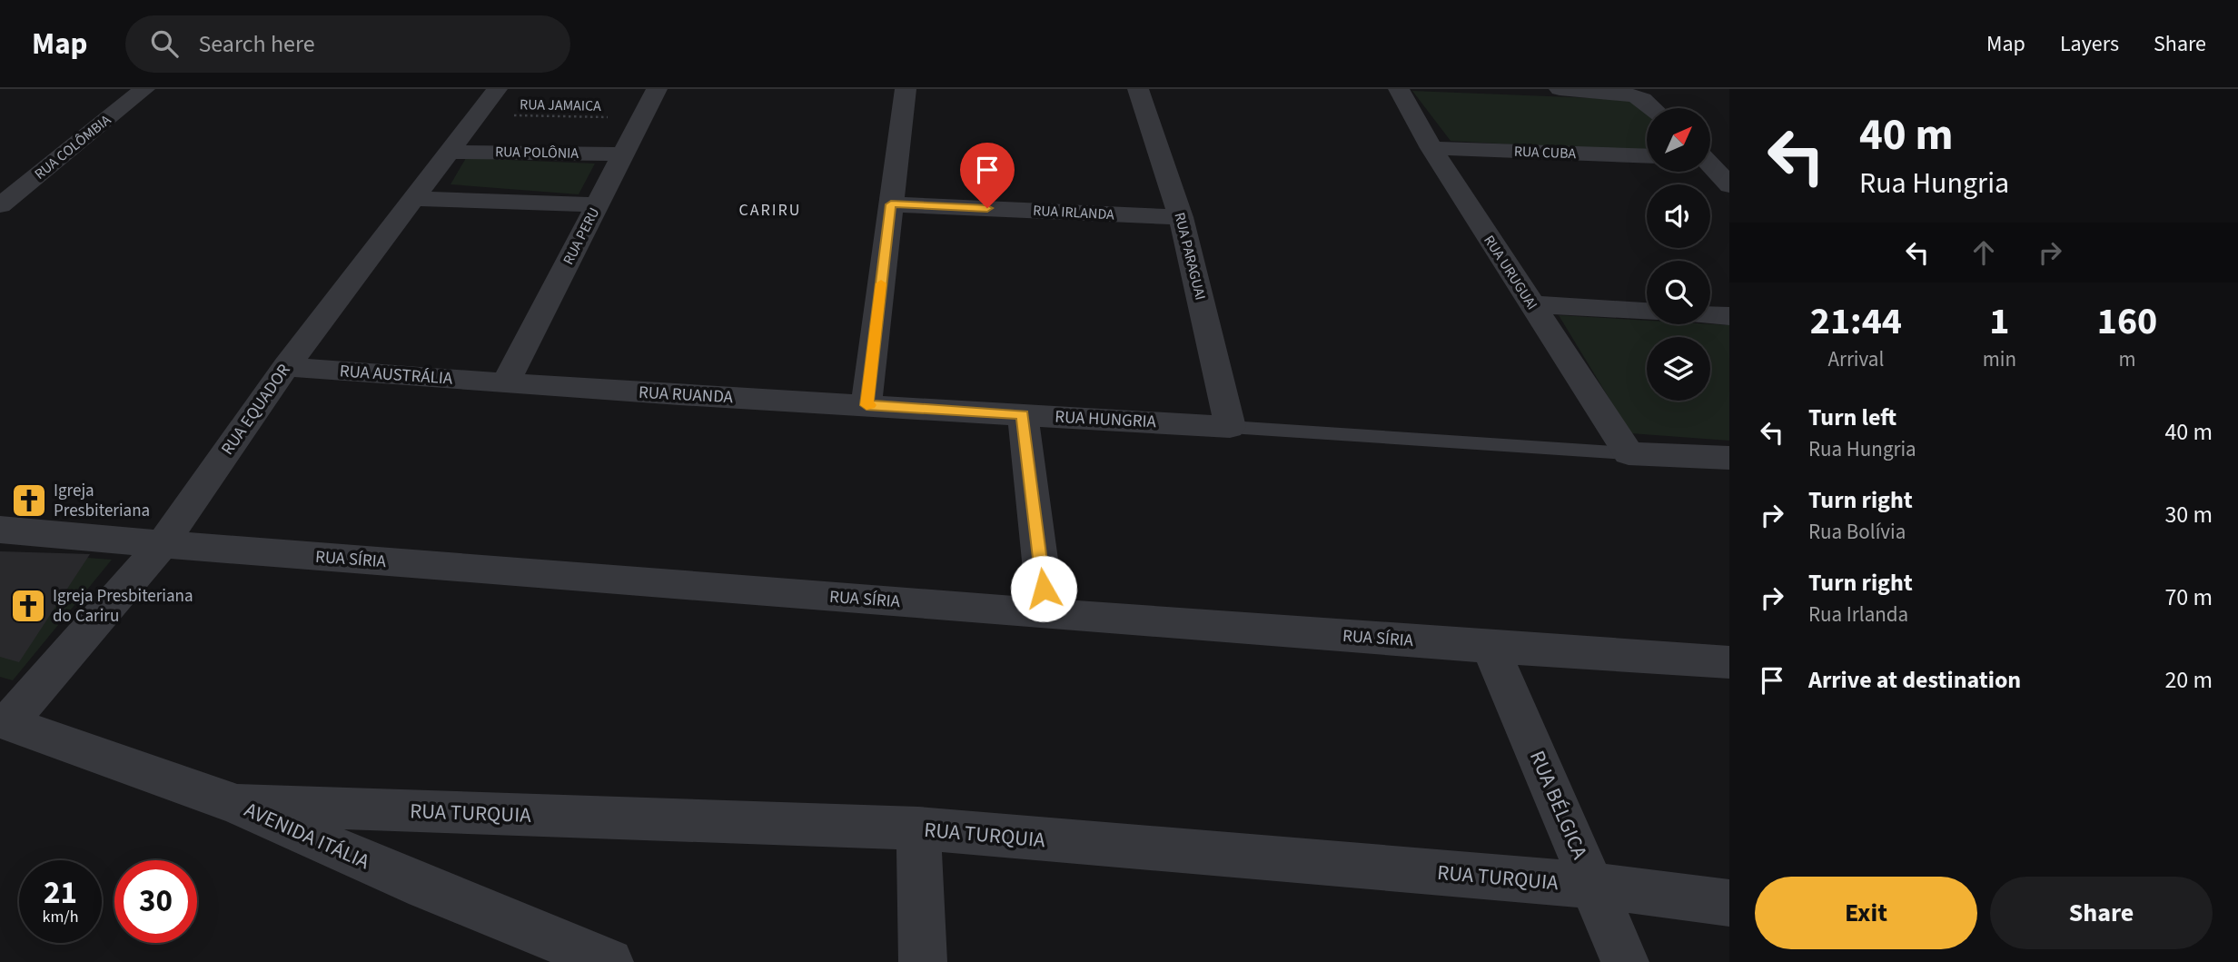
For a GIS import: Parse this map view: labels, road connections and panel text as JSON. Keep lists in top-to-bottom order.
{
  "streets": {
    "street": [
      "RUA COLÔMBIA",
      "RUA POLÔNIA",
      "RUA CUBA",
      "RUA IRLANDA",
      "RUA PERU",
      "RUA PARAGUAI",
      "RUA URUGUAI",
      "RUA AUSTRÁLIA",
      "RUA RUANDA",
      "RUA EQUADOR",
      "RUA HUNGRIA",
      "RUA SÍRIA",
      "RUA BÉLGICA",
      "RUA TURQUIA",
      "AVENIDA ITÁLIA"
    ],
    "path": ["RUA JAMAICA"]
  },
  "crossings": [
    ["RUA JAMAICA", "RUA PERU"],
    ["RUA JAMAICA", "RUA EQUADOR"],
    ["RUA POLÔNIA", "RUA PERU"],
    ["RUA POLÔNIA", "RUA EQUADOR"],
    ["RUA CUBA", "RUA URUGUAI"],
    ["RUA IRLANDA", "RUA PARAGUAI"],
    ["RUA PERU", "RUA AUSTRÁLIA"],
    ["RUA PERU", "RUA RUANDA"],
    ["RUA PARAGUAI", "RUA HUNGRIA"],
    ["RUA AUSTRÁLIA", "RUA RUANDA"],
    ["RUA AUSTRÁLIA", "RUA EQUADOR"],
    ["RUA RUANDA", "RUA HUNGRIA"],
    ["RUA EQUADOR", "RUA SÍRIA"],
    ["RUA EQUADOR", "AVENIDA ITÁLIA"],
    ["RUA SÍRIA", "RUA BÉLGICA"],
    ["RUA BÉLGICA", "RUA TURQUIA"],
    ["RUA TURQUIA", "AVENIDA ITÁLIA"]
  ],
  "districts": ["CARIRU"],
  "places": {
    "church": ["Igreja Presbiteriana", "Igreja Presbiteriana do Cariru"]
  },
  "north": "top right",
  "page": {
    "header": "Map",
    "search": "Search here",
    "nav": ["Map", "Layers", "Share"],
    "turn": ["40 m", "Rua Hungria"],
    "eta": [
      "21:44",
      "Arrival",
      "1",
      "min",
      "160",
      "m"
    ],
    "list": [
      {
        "name": "Turn left",
        "note": "Rua Hungria",
        "value": "40 m"
      },
      {
        "name": "Turn right",
        "note": "Rua Bolívia",
        "value": "30 m"
      },
      {
        "name": "Turn right",
        "note": "Rua Irlanda",
        "value": "70 m"
      },
      {
        "name": "Arrive at destination",
        "value": "20 m"
      }
    ],
    "speed": "21 km/h",
    "limit": "30",
    "buttons": ["Exit", "Share"]
  }
}
